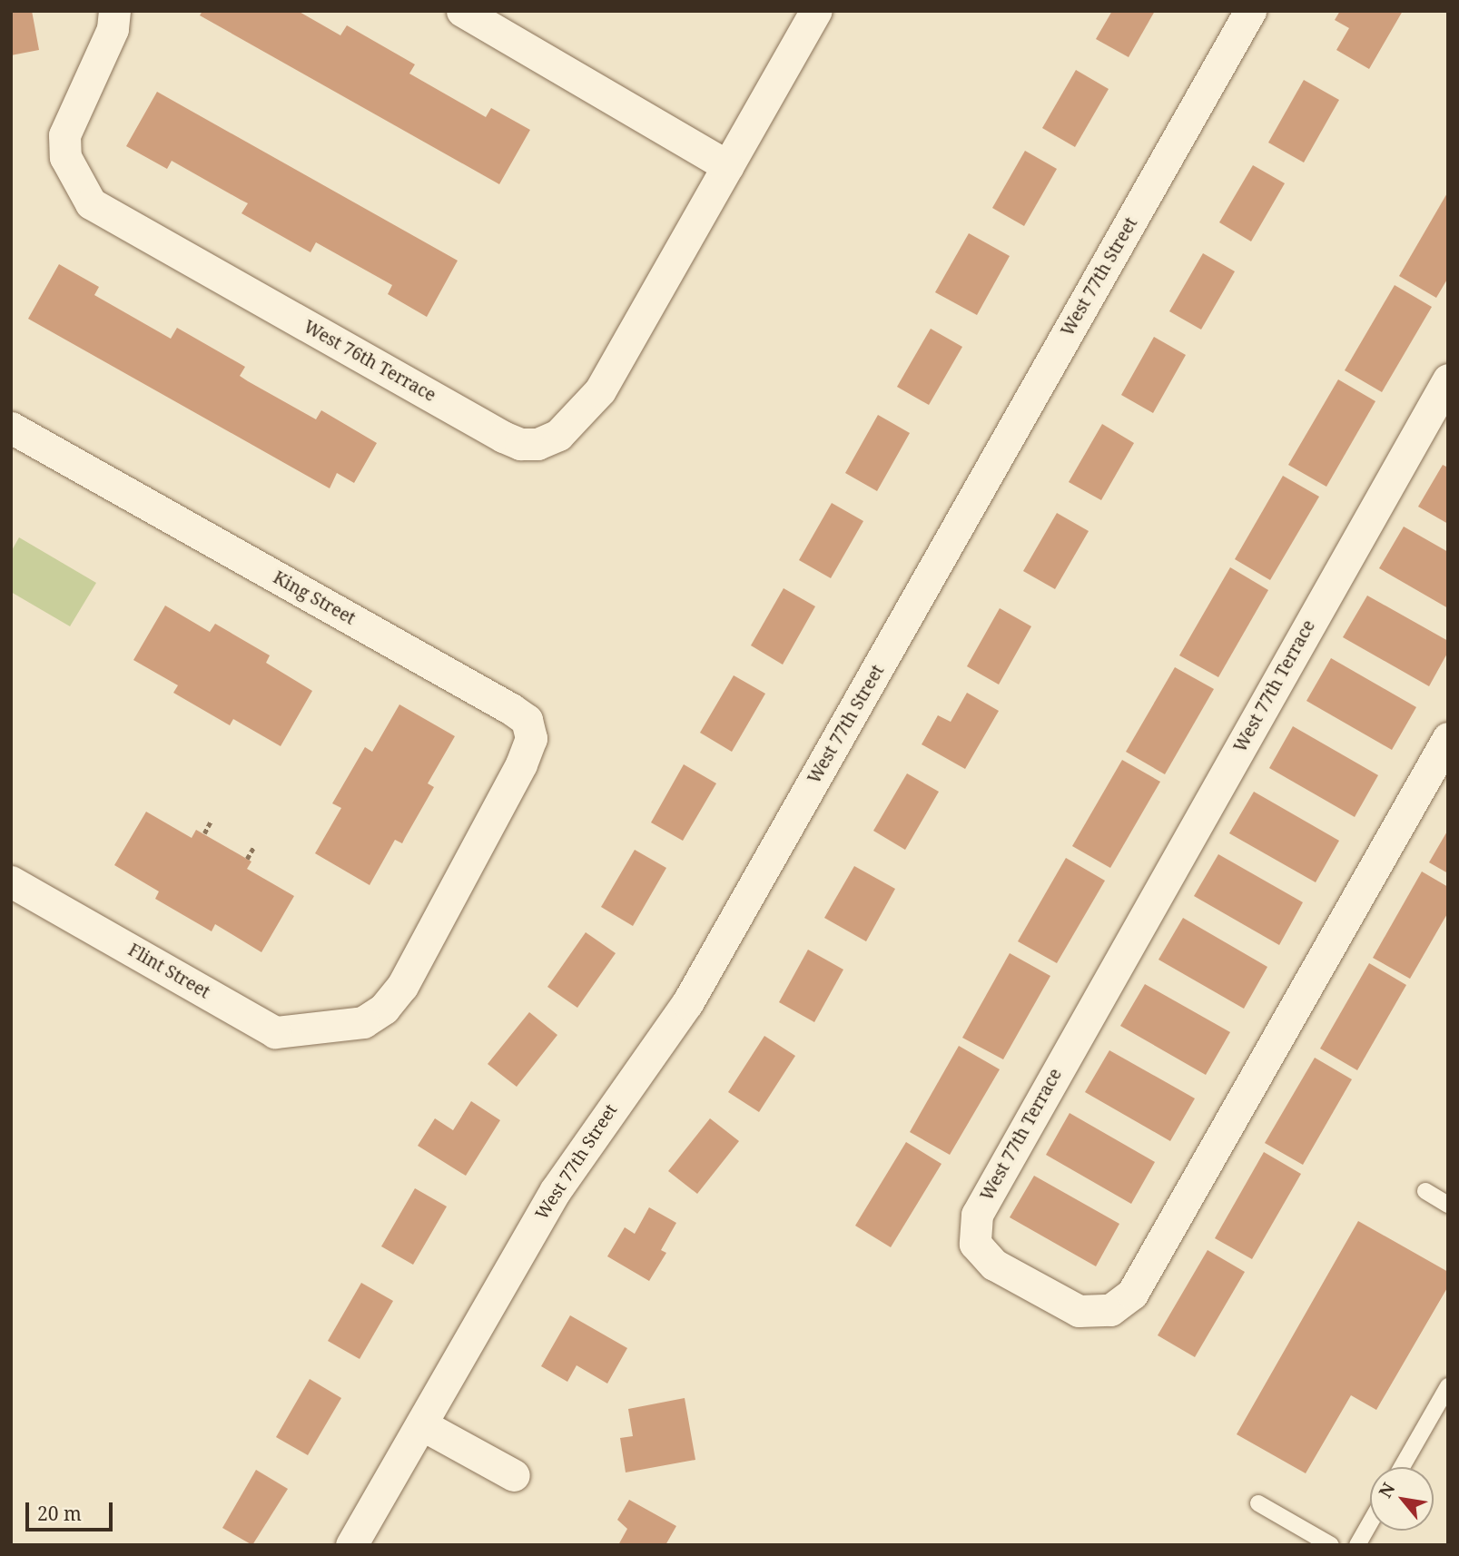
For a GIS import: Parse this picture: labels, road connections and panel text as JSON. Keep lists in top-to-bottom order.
{
  "streets": {
    "street": [
      "West 77th Street",
      "West 76th Terrace",
      "King Street",
      "West 77th Terrace",
      "Flint Street"
    ]
  },
  "crossings": [
    ["King Street", "Flint Street"]
  ],
  "scale_bar": "20 m",
  "north": "top left"
}
